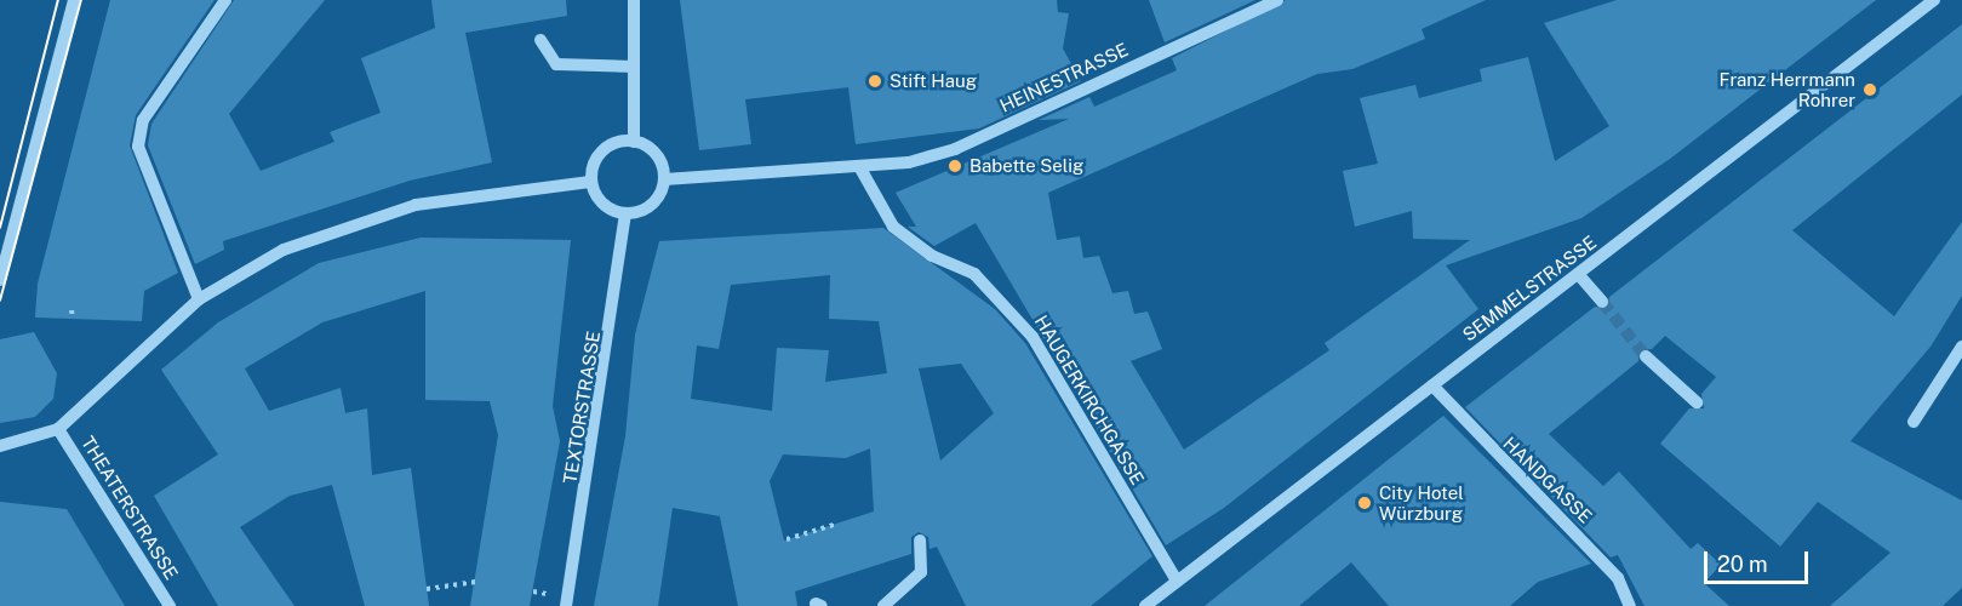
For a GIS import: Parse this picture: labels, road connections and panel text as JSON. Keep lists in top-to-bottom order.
{
  "streets": {
    "street": [
      "HEINESTRASSE",
      "SEMMELSTRASSE",
      "HAUGERKIRCHGASSE",
      "TEXTORSTRASSE",
      "HANDGASSE",
      "THEATERSTRASSE"
    ]
  },
  "crossings": [
    ["HEINESTRASSE", "HAUGERKIRCHGASSE"],
    ["HEINESTRASSE", "TEXTORSTRASSE"],
    ["SEMMELSTRASSE", "HAUGERKIRCHGASSE"],
    ["SEMMELSTRASSE", "HANDGASSE"]
  ],
  "places": [
    "Stift Haug",
    "Franz Herrmann Rohrer",
    "Babette Selig",
    "City Hotel Würzburg"
  ],
  "scale_bar": "20 m"
}
